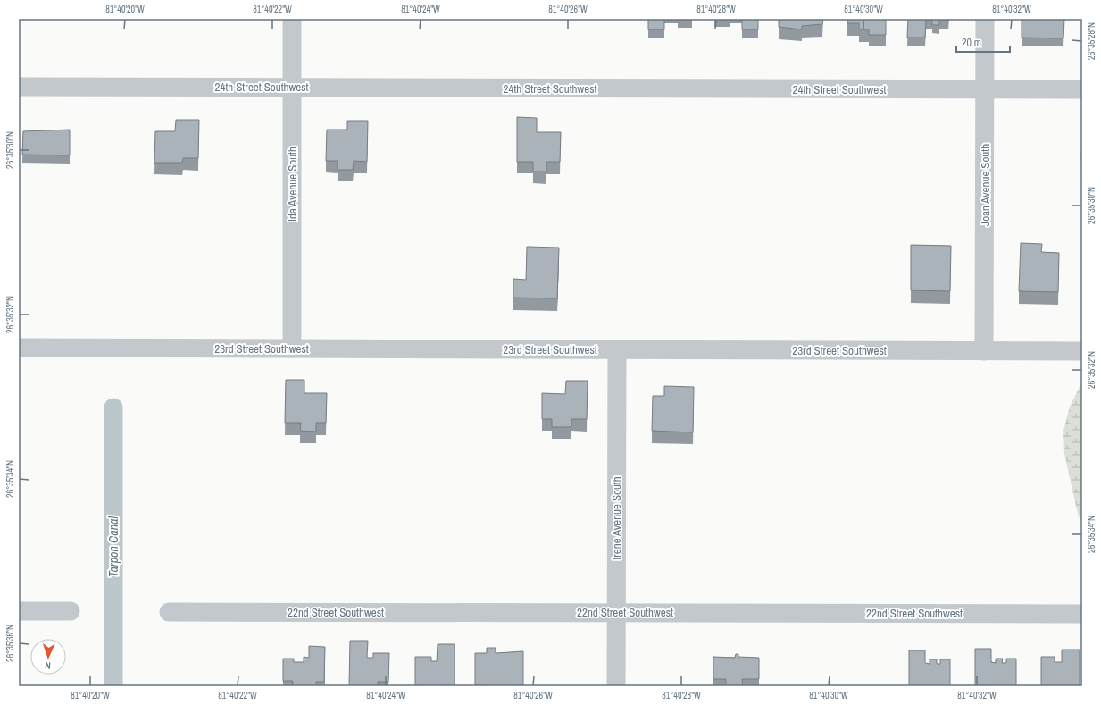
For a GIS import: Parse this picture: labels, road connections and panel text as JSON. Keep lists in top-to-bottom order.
{
  "streets": {
    "street": [
      "24th Street Southwest",
      "Ida Avenue South",
      "Joan Avenue South",
      "23rd Street Southwest",
      "Irene Avenue South",
      "22nd Street Southwest"
    ]
  },
  "crossings": [
    ["24th Street Southwest", "Ida Avenue South"],
    ["24th Street Southwest", "Joan Avenue South"],
    ["Ida Avenue South", "23rd Street Southwest"],
    ["Joan Avenue South", "23rd Street Southwest"],
    ["23rd Street Southwest", "Irene Avenue South"],
    ["Irene Avenue South", "22nd Street Southwest"]
  ],
  "water": ["Tarpon Canal"],
  "scale_bar": "20 m",
  "north": "bottom",
  "coordinates": [
    "81°40'20\"W",
    "81°40'22\"W",
    "81°40'24\"W",
    "81°40'26\"W",
    "81°40'28\"W",
    "81°40'30\"W",
    "81°40'32\"W",
    "26°35'28\"N",
    "26°35'30\"N",
    "26°35'32\"N",
    "26°35'34\"N",
    "26°35'36\"N"
  ]
}
